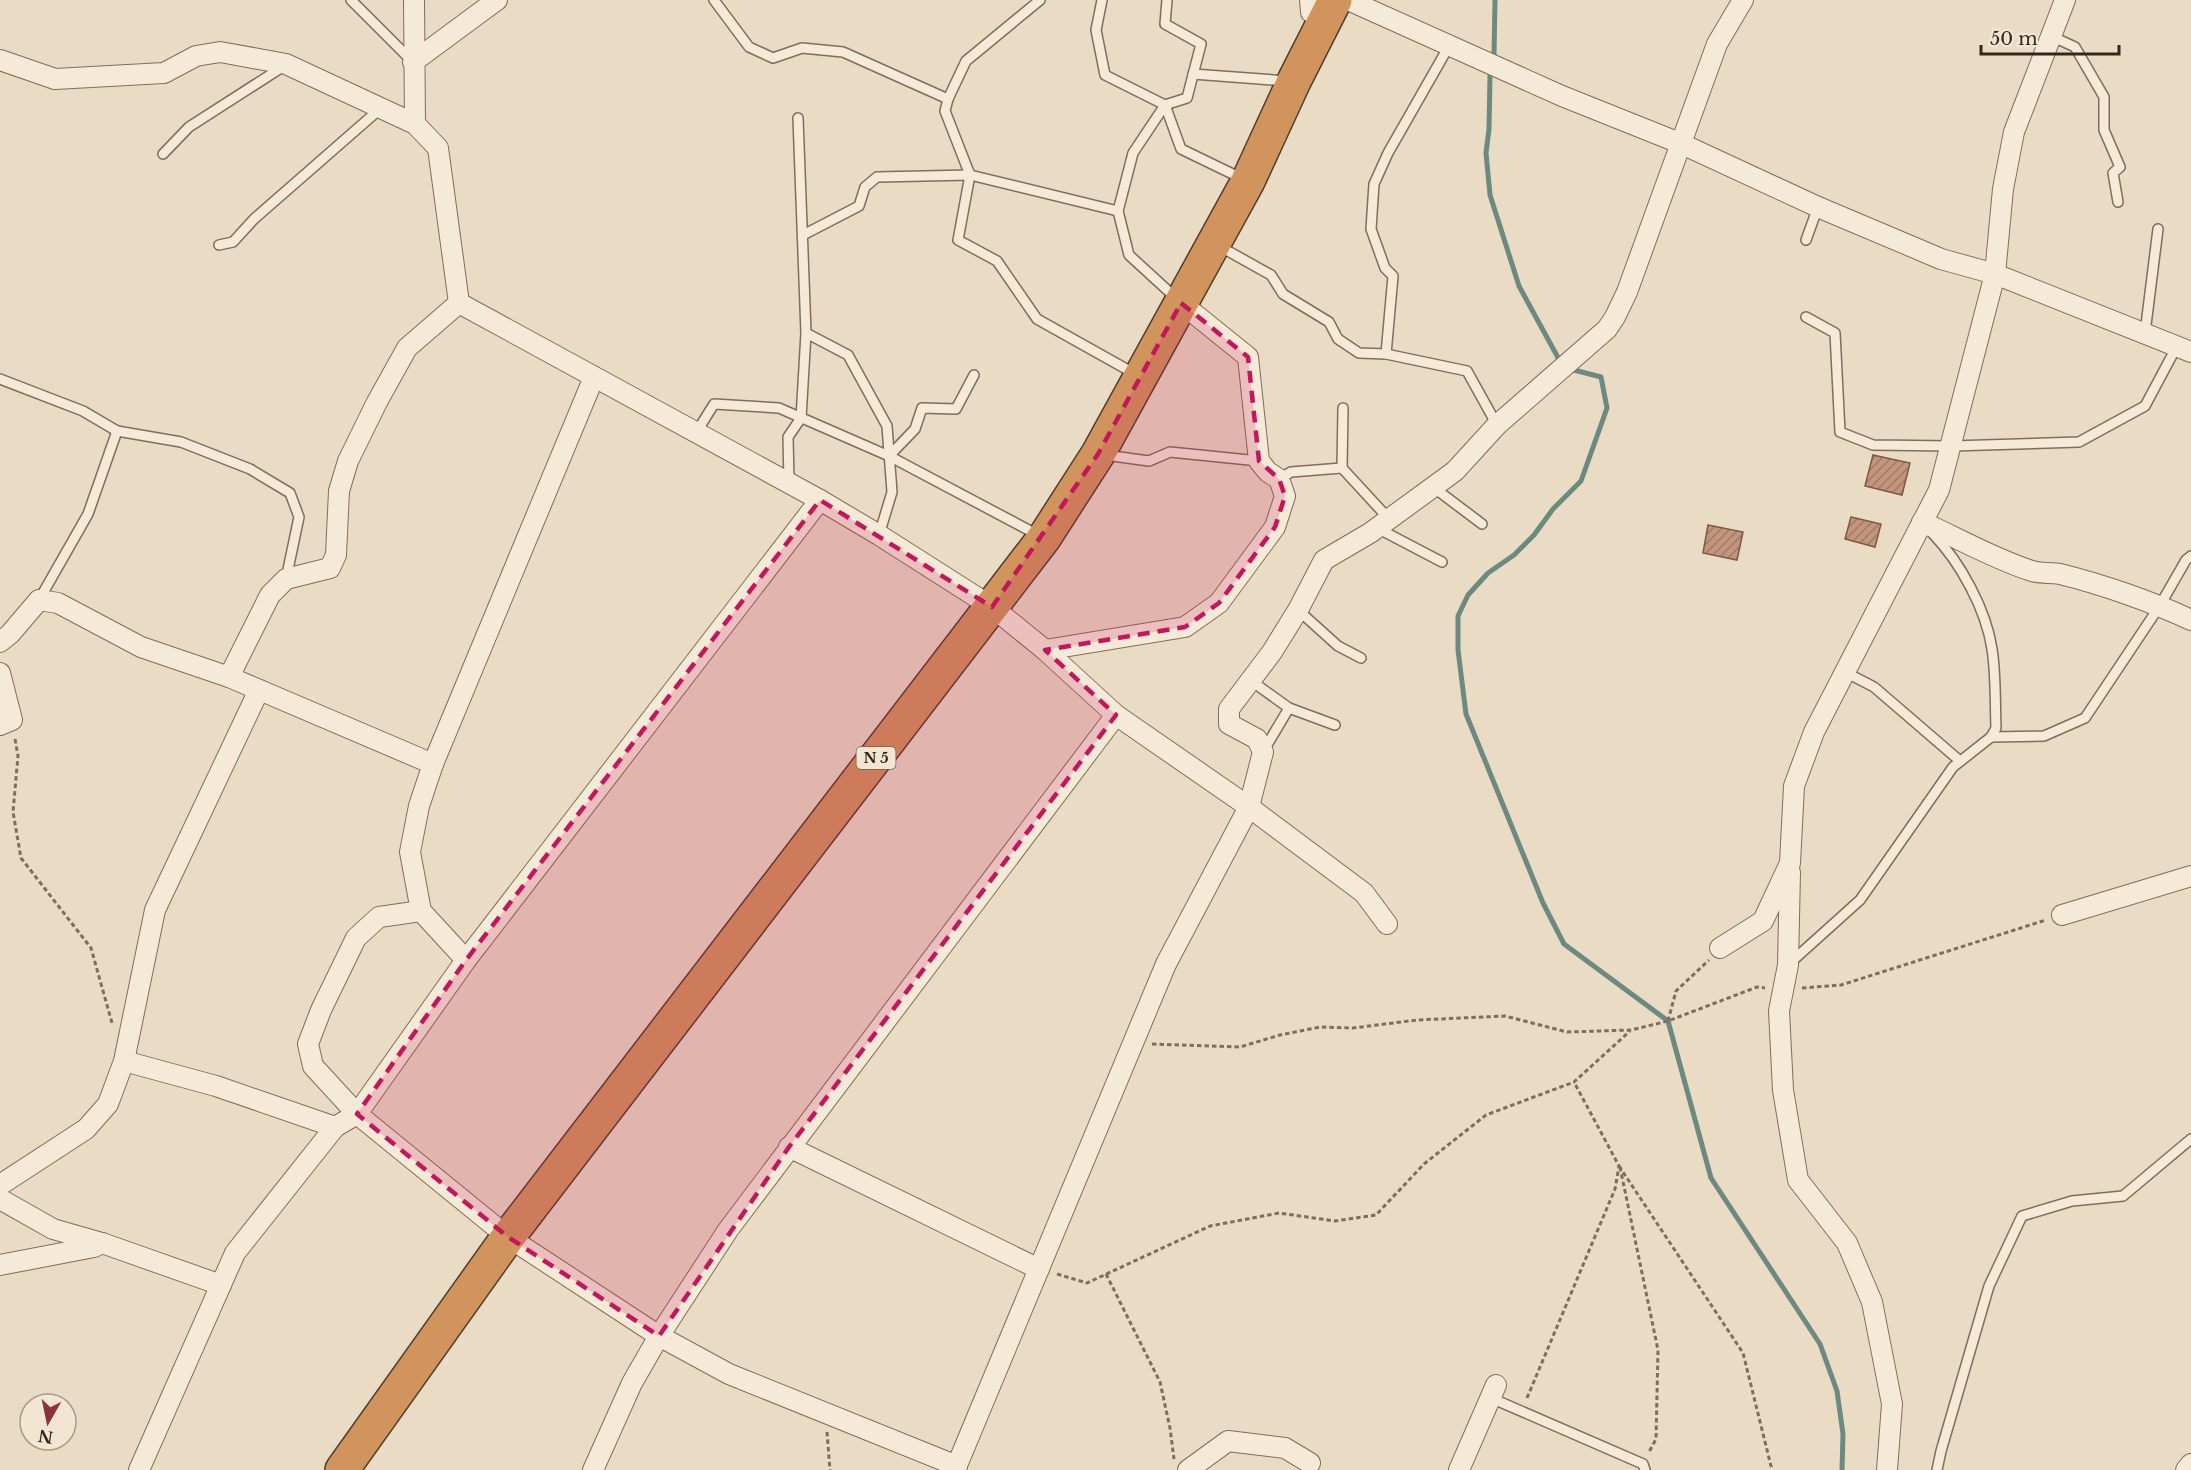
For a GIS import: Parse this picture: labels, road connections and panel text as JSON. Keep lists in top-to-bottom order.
{
  "streets": {
    "highway": ["N 5"]
  },
  "scale_bar": "50 m",
  "north": "bottom"
}
